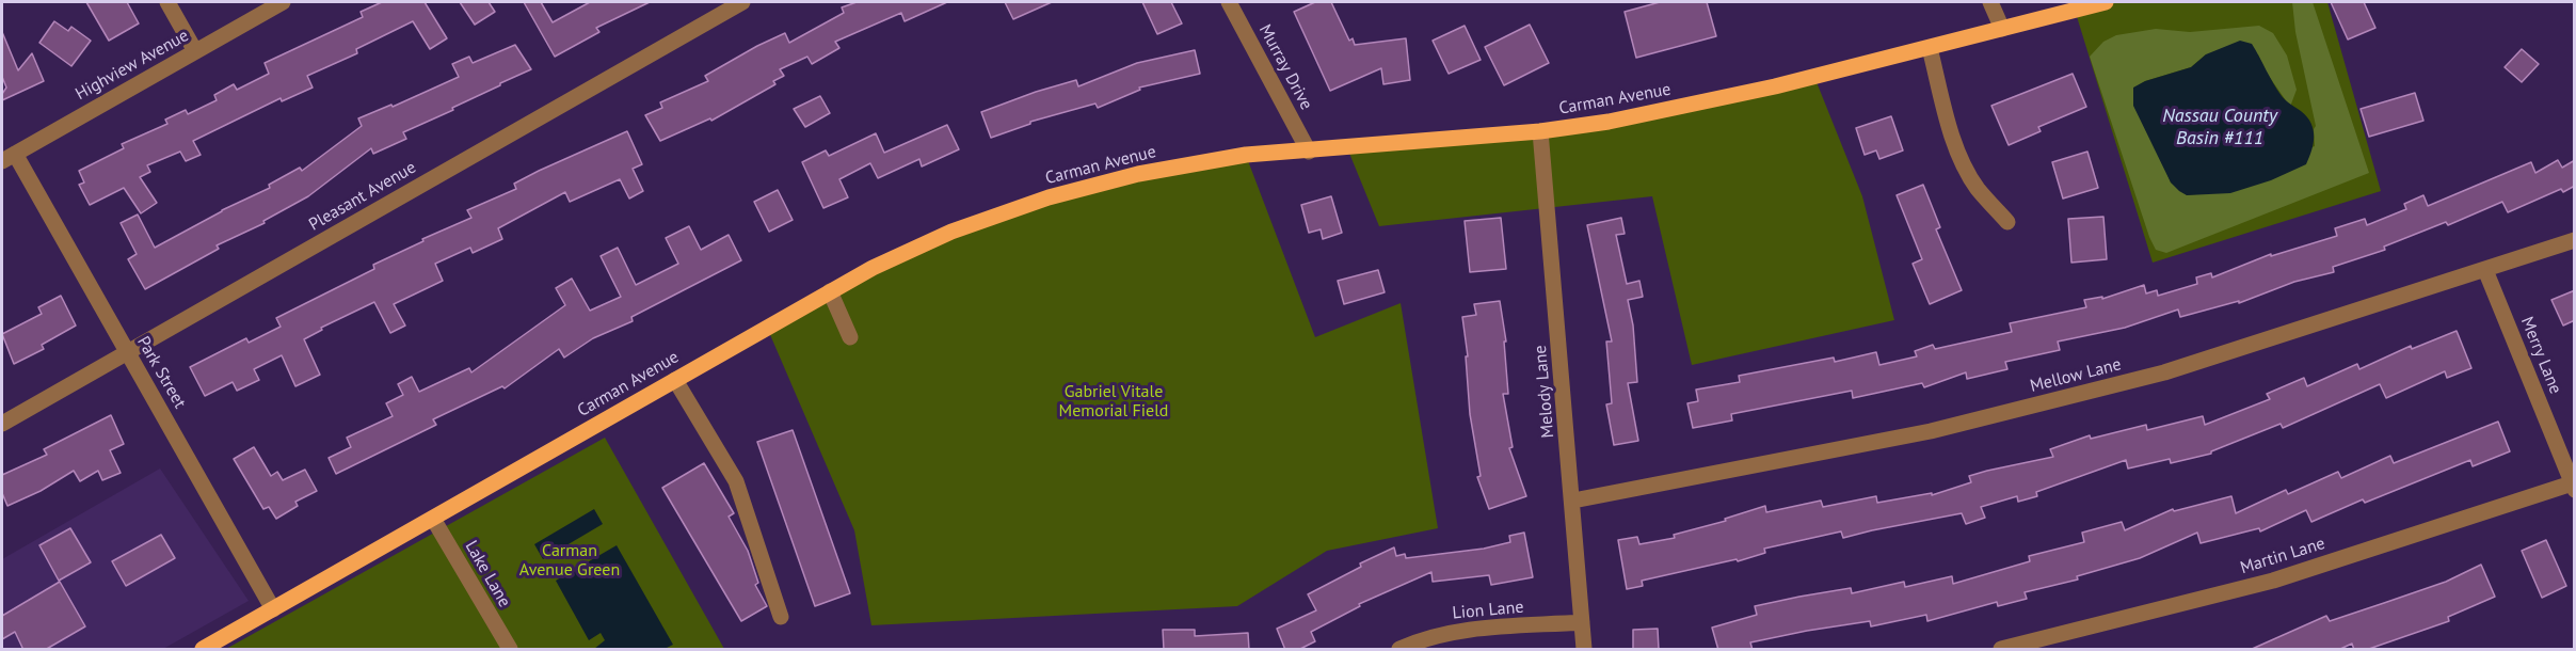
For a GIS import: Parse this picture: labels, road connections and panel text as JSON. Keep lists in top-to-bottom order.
{
  "streets": {
    "main road": ["Carman Avenue"],
    "street": [
      "Highview Avenue",
      "Murray Drive",
      "Pleasant Avenue",
      "Merry Lane",
      "Park Street",
      "Mellow Lane",
      "Melody Lane",
      "Martin Lane",
      "Lake Lane",
      "Lion Lane"
    ]
  },
  "crossings": [
    ["Highview Avenue", "Park Street"],
    ["Murray Drive", "Carman Avenue"],
    ["Carman Avenue", "Park Street"],
    ["Carman Avenue", "Melody Lane"],
    ["Carman Avenue", "Lake Lane"],
    ["Pleasant Avenue", "Park Street"],
    ["Merry Lane", "Mellow Lane"],
    ["Merry Lane", "Martin Lane"],
    ["Mellow Lane", "Melody Lane"],
    ["Melody Lane", "Lion Lane"]
  ],
  "water": ["Nassau County Basin #111"],
  "parks": ["Gabriel Vitale Memorial Field", "Carman Avenue Green"]
}
